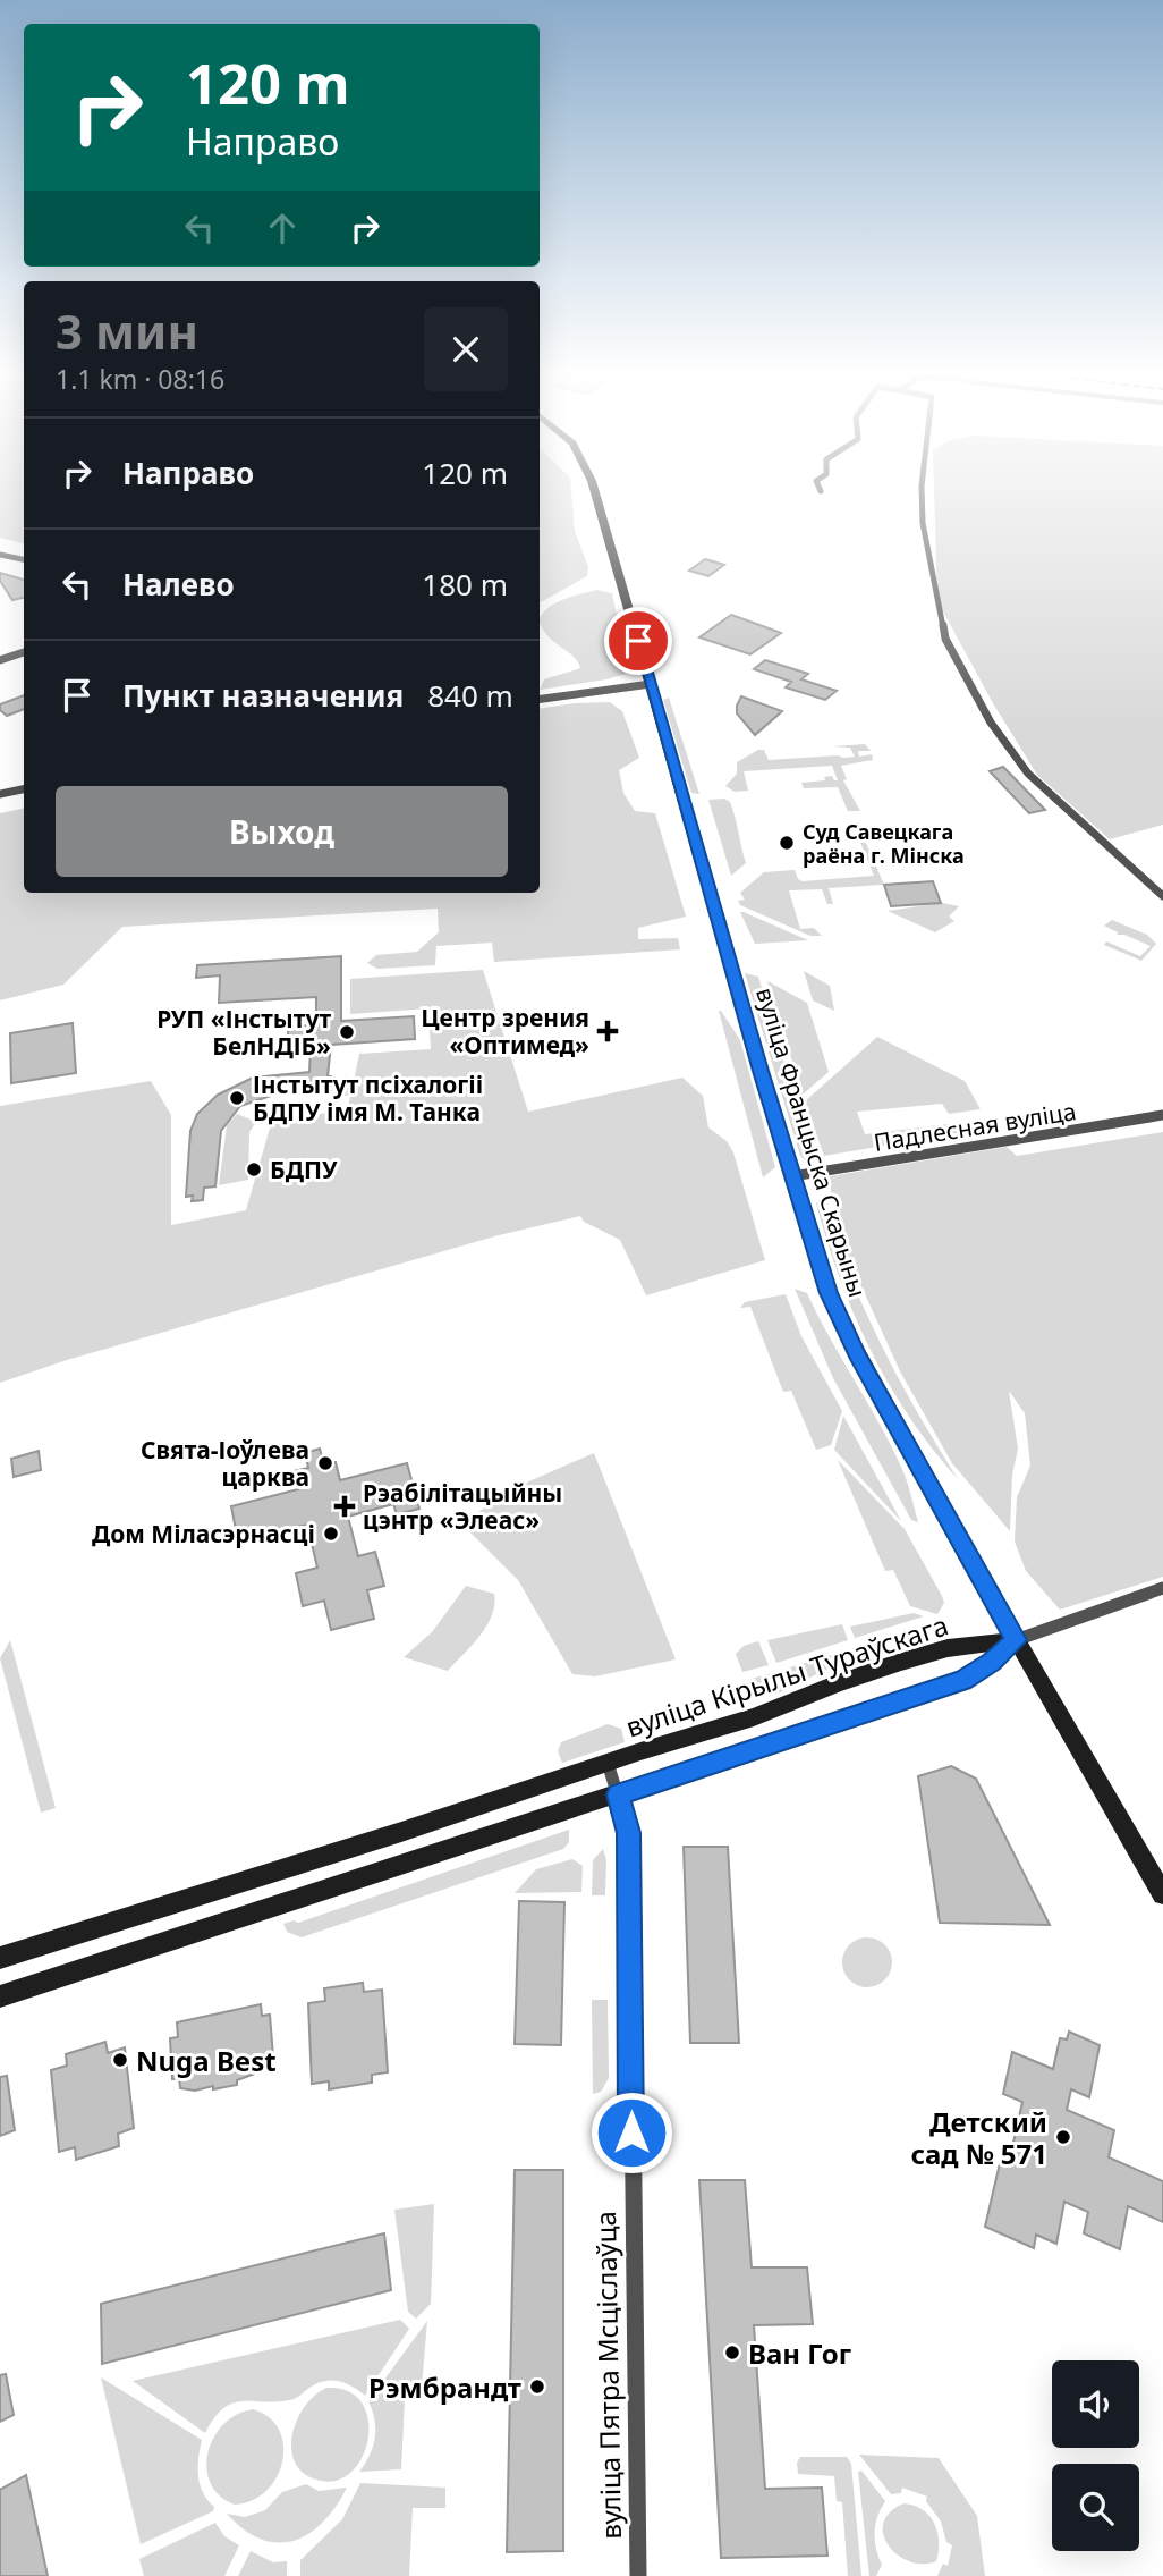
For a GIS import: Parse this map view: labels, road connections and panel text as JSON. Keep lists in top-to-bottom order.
{
  "streets": {
    "main road": ["вуліца Францыска Скарыны", "вуліца Кірылы Тураўскага"],
    "street": ["Падлесная вуліца", "вуліца Пятра Мсціслаўца"]
  },
  "crossings": [
    ["Падлесная вуліца", "вуліца Францыска Скарыны"],
    ["вуліца Францыска Скарыны", "вуліца Кірылы Тураўскага"],
    ["вуліца Кірылы Тураўскага", "вуліца Пятра Мсціслаўца"]
  ],
  "places": {
    "other": [
      "Суд Савецкага раёна г. Мінска",
      "РУП «Інстытут БелНДІБ»",
      "Інстытут псіхалогіі БДПУ імя М. Танка",
      "БДПУ",
      "Свята-Іоўлева царква",
      "Дом Міласэрнасці",
      "Nuga Best",
      "Детский сад № 571",
      "Ван Гог",
      "Рэмбрандт"
    ],
    "health": ["Центр зрения «Оптимед»", "Рэабілітацыйны цэнтр «Элеас»"]
  },
  "page": {
    "turn": ["120 m", "Направо"],
    "heading": ["3 мин", "1.1 km · 08:16"],
    "list": [
      {
        "name": "Направо",
        "value": "120 m"
      },
      {
        "name": "Налево",
        "value": "180 m"
      },
      {
        "name": "Пункт назначения",
        "value": "840 m"
      }
    ],
    "buttons": "Выход"
  }
}
